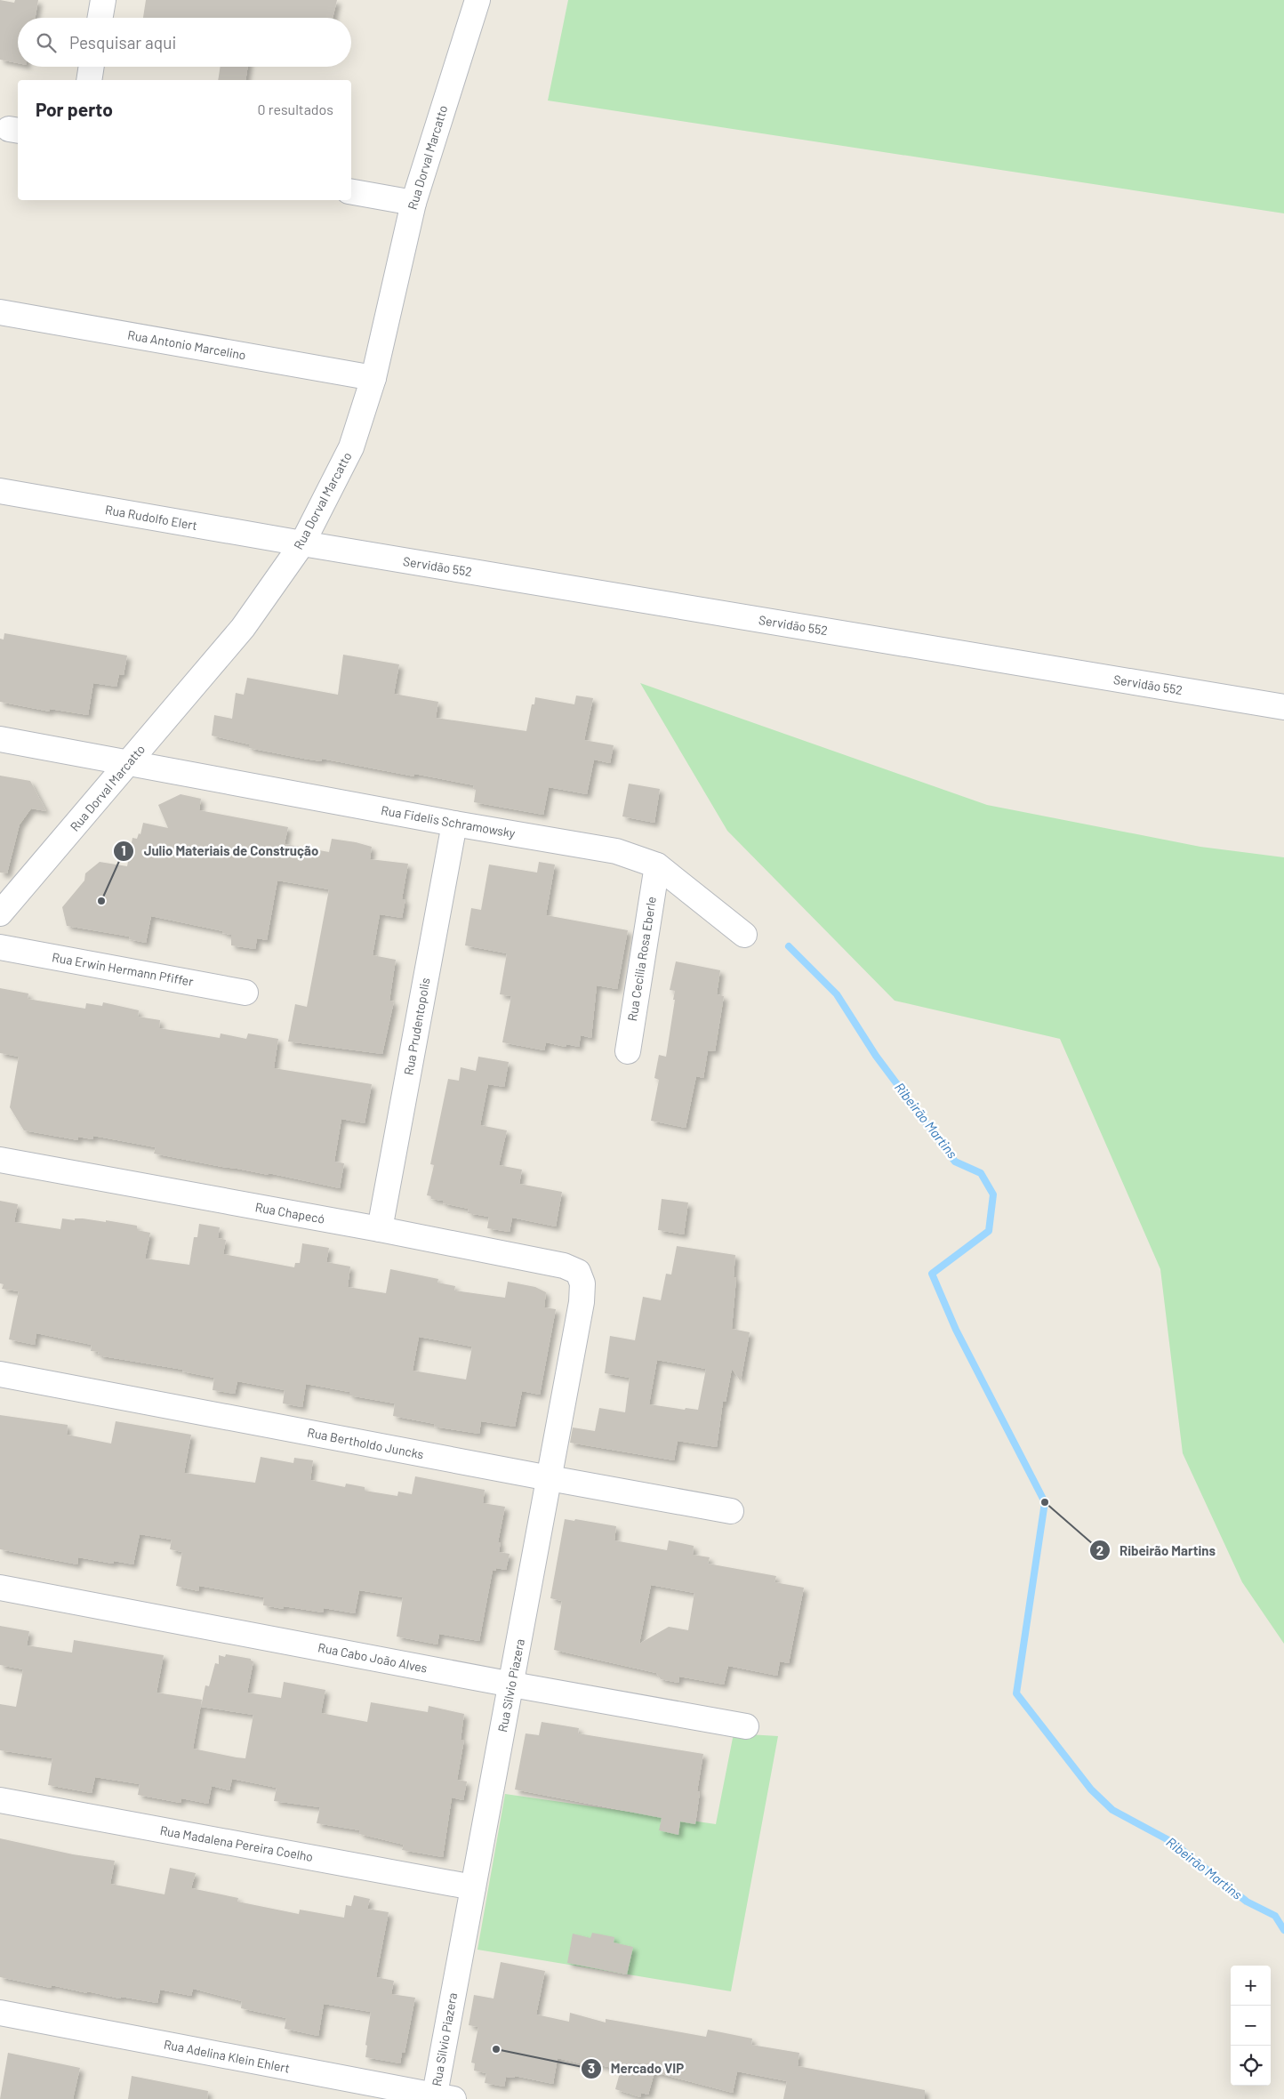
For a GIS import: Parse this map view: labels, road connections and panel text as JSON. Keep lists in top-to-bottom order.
{
  "streets": {
    "street": [
      "Rua Dorval Marcatto",
      "Rua Antonio Marcelino",
      "Rua Rudolfo Elert",
      "Servidão 552",
      "Rua Fidelis Schramowsky",
      "Rua Cecilia Rosa Eberle",
      "Rua Erwin Hermann Pfiffer",
      "Rua Prudentopolis",
      "Rua Chapecó",
      "Rua Bertholdo Juncks",
      "Rua Cabo João Alves",
      "Rua Silvio Piazera",
      "Rua Madalena Pereira Coelho",
      "Rua Adelina Klein Ehlert"
    ]
  },
  "crossings": [
    ["Rua Dorval Marcatto", "Rua Antonio Marcelino"],
    ["Rua Dorval Marcatto", "Rua Rudolfo Elert"],
    ["Rua Dorval Marcatto", "Servidão 552"],
    ["Rua Dorval Marcatto", "Rua Fidelis Schramowsky"],
    ["Rua Rudolfo Elert", "Servidão 552"],
    ["Rua Fidelis Schramowsky", "Rua Cecilia Rosa Eberle"],
    ["Rua Fidelis Schramowsky", "Rua Prudentopolis"],
    ["Rua Prudentopolis", "Rua Chapecó"],
    ["Rua Chapecó", "Rua Silvio Piazera"],
    ["Rua Bertholdo Juncks", "Rua Silvio Piazera"],
    ["Rua Cabo João Alves", "Rua Silvio Piazera"],
    ["Rua Silvio Piazera", "Rua Madalena Pereira Coelho"],
    ["Rua Silvio Piazera", "Rua Adelina Klein Ehlert"]
  ],
  "water": ["Ribeirão Martins"],
  "places": ["Julio Materiais de Construção", "Ribeirão Martins", "Mercado VIP"],
  "page": {
    "search": "Pesquisar aqui",
    "heading": ["Por perto", "0 resultados"],
    "map_buttons": ["+", "−"]
  }
}
